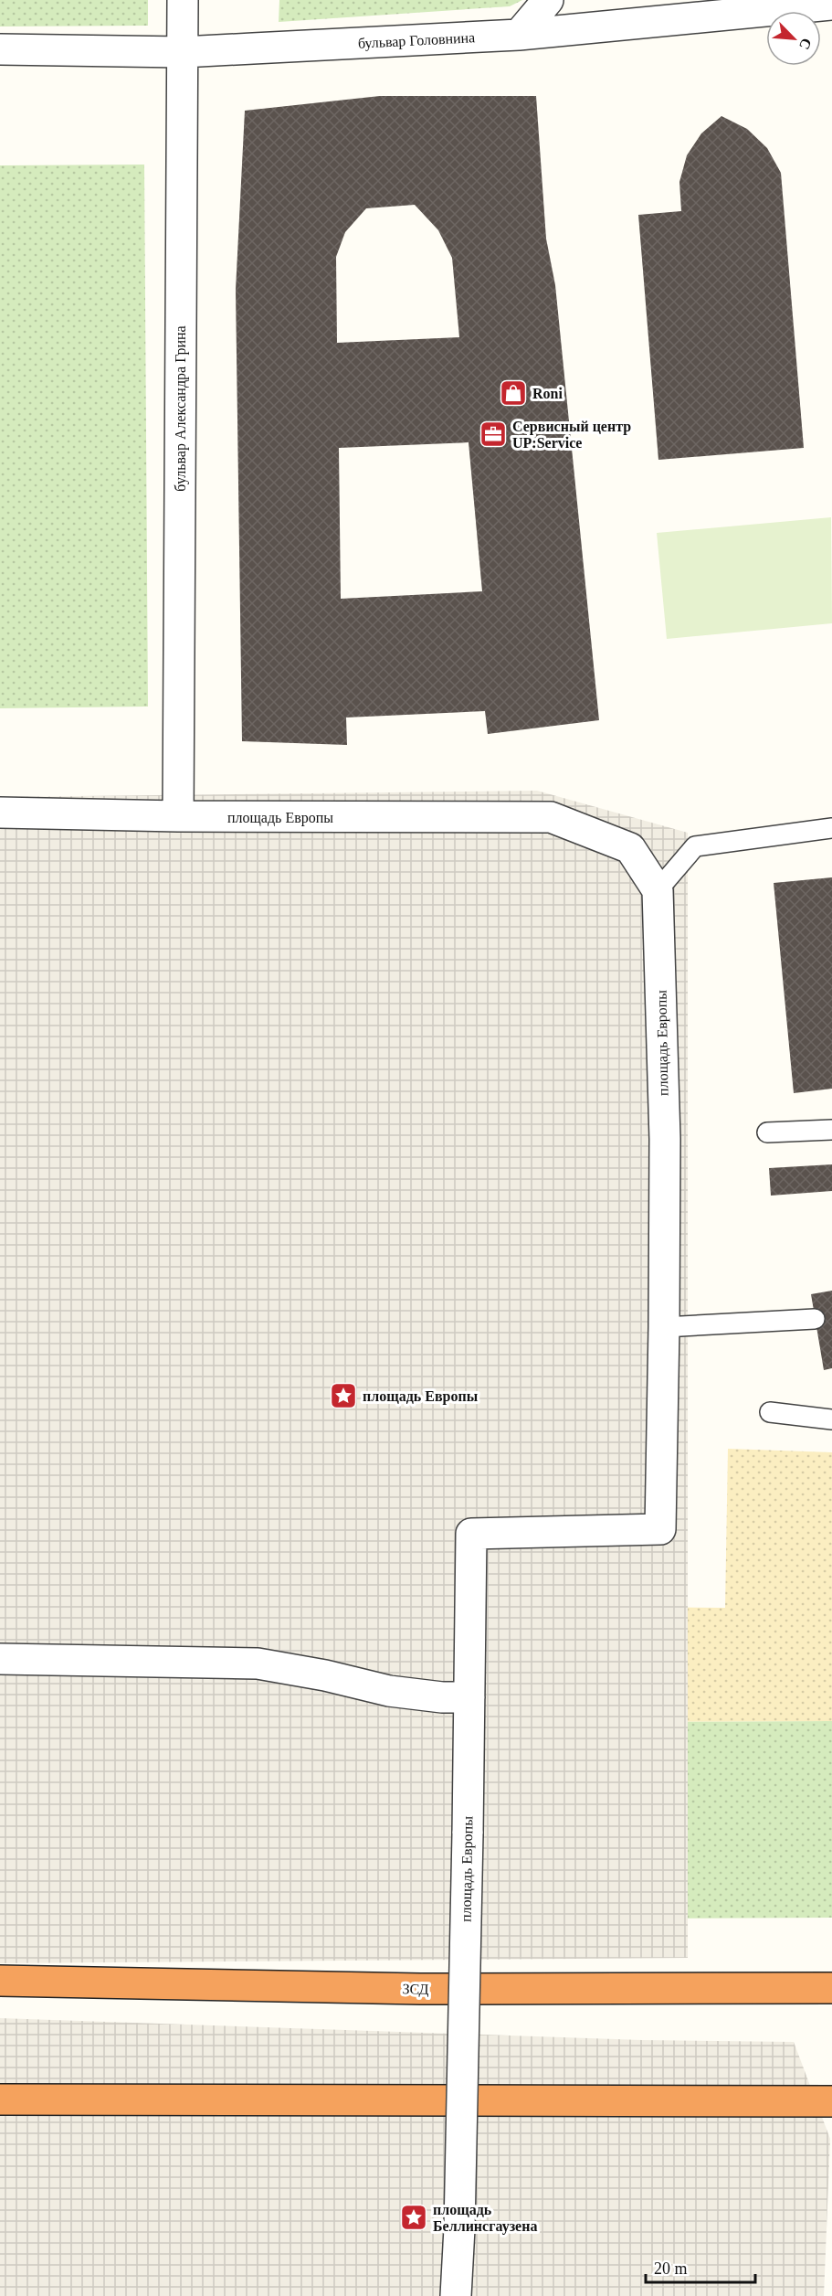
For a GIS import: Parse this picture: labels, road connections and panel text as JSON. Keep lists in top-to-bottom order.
{
  "streets": {
    "highway": ["ЗСД"],
    "street": ["бульвар Головнина", "бульвар Александра Грина", "площадь Европы"]
  },
  "crossings": [
    ["бульвар Головнина", "бульвар Александра Грина"],
    ["бульвар Александра Грина", "площадь Европы"]
  ],
  "places": {
    "shop": ["Roni"],
    "office": ["Сервисный центр UP:Service"],
    "place": ["площадь Европы", "площадь Беллинсгаузена"]
  },
  "scale_bar": "20 m",
  "north": "bottom right"
}
